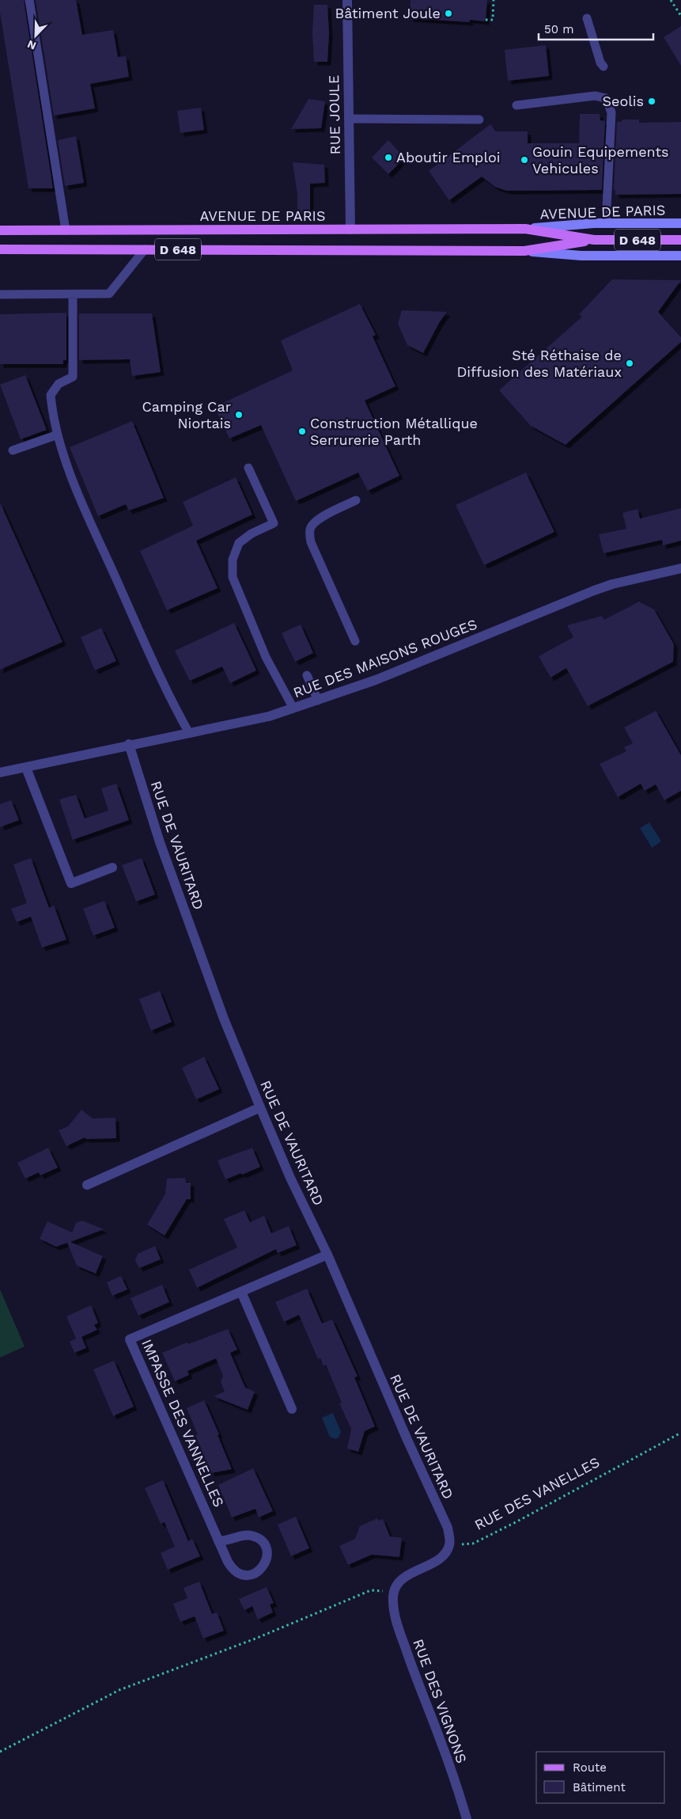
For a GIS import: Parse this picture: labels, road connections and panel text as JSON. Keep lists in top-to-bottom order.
{
  "streets": {
    "main road": ["AVENUE DE PARIS", "D 648"],
    "street": [
      "RUE JOULE",
      "RUE DES MAISONS ROUGES",
      "RUE DE VAURITARD",
      "IMPASSE DES VANNELLES",
      "RUE DES VIGNONS"
    ],
    "path": ["RUE DES VANELLES"]
  },
  "crossings": [
    ["RUE JOULE", "AVENUE DE PARIS"],
    ["RUE DES MAISONS ROUGES", "RUE DE VAURITARD"],
    ["RUE DE VAURITARD", "IMPASSE DES VANNELLES"],
    ["RUE DE VAURITARD", "RUE DES VANELLES"]
  ],
  "places": [
    "Bâtiment Joule",
    "Seolis",
    "Aboutir Emploi",
    "Gouin Equipements Vehicules",
    "Sté Réthaise de Diffusion des Matériaux",
    "Camping Car Niortais",
    "Construction Métallique Serrurerie Parth"
  ],
  "legend": ["Route", "Bâtiment"],
  "scale_bar": "50 m",
  "north": "bottom left"
}
